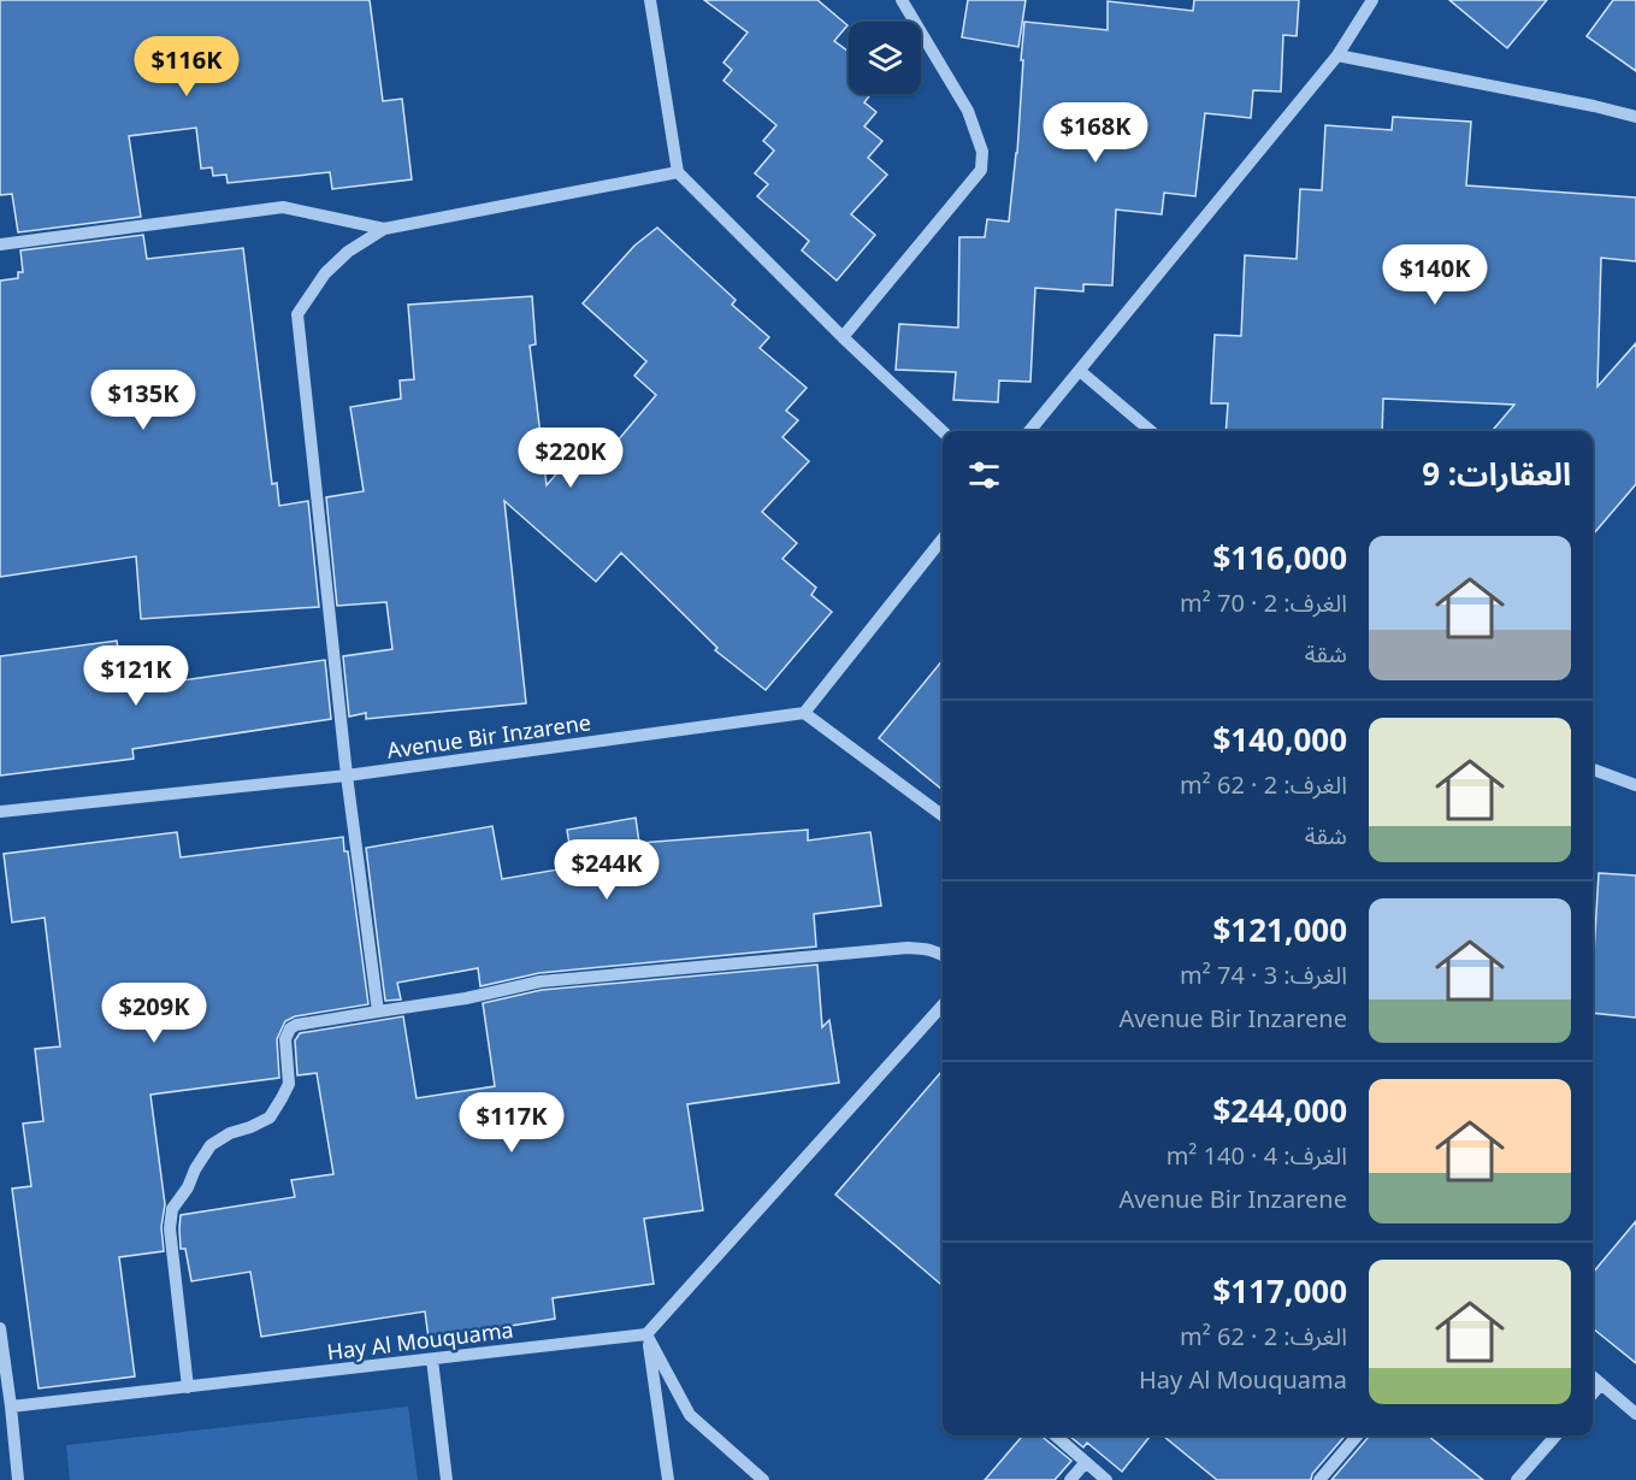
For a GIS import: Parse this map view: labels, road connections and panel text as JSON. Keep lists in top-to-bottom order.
{
  "streets": {
    "street": ["Avenue Bir Inzarene", "Hay Al Mouquama"]
  },
  "page": {
    "price": [
      "$116K",
      "$168K",
      "$140K",
      "$135K",
      "$220K",
      "$121K",
      "$244K",
      "$209K",
      "$117K"
    ],
    "heading": "العقارات: 9",
    "list": [
      {
        "name": "$116,000",
        "note": "الغرف: 2 · 70 m² · شقة"
      },
      {
        "name": "$140,000",
        "note": "الغرف: 2 · 62 m² · شقة"
      },
      {
        "name": "$121,000",
        "note": "الغرف: 3 · 74 m² · Avenue Bir Inzarene"
      },
      {
        "name": "$244,000",
        "note": "الغرف: 4 · 140 m² · Avenue Bir Inzarene"
      },
      {
        "name": "$117,000",
        "note": "الغرف: 2 · 62 m² · Hay Al Mouquama"
      }
    ]
  }
}
